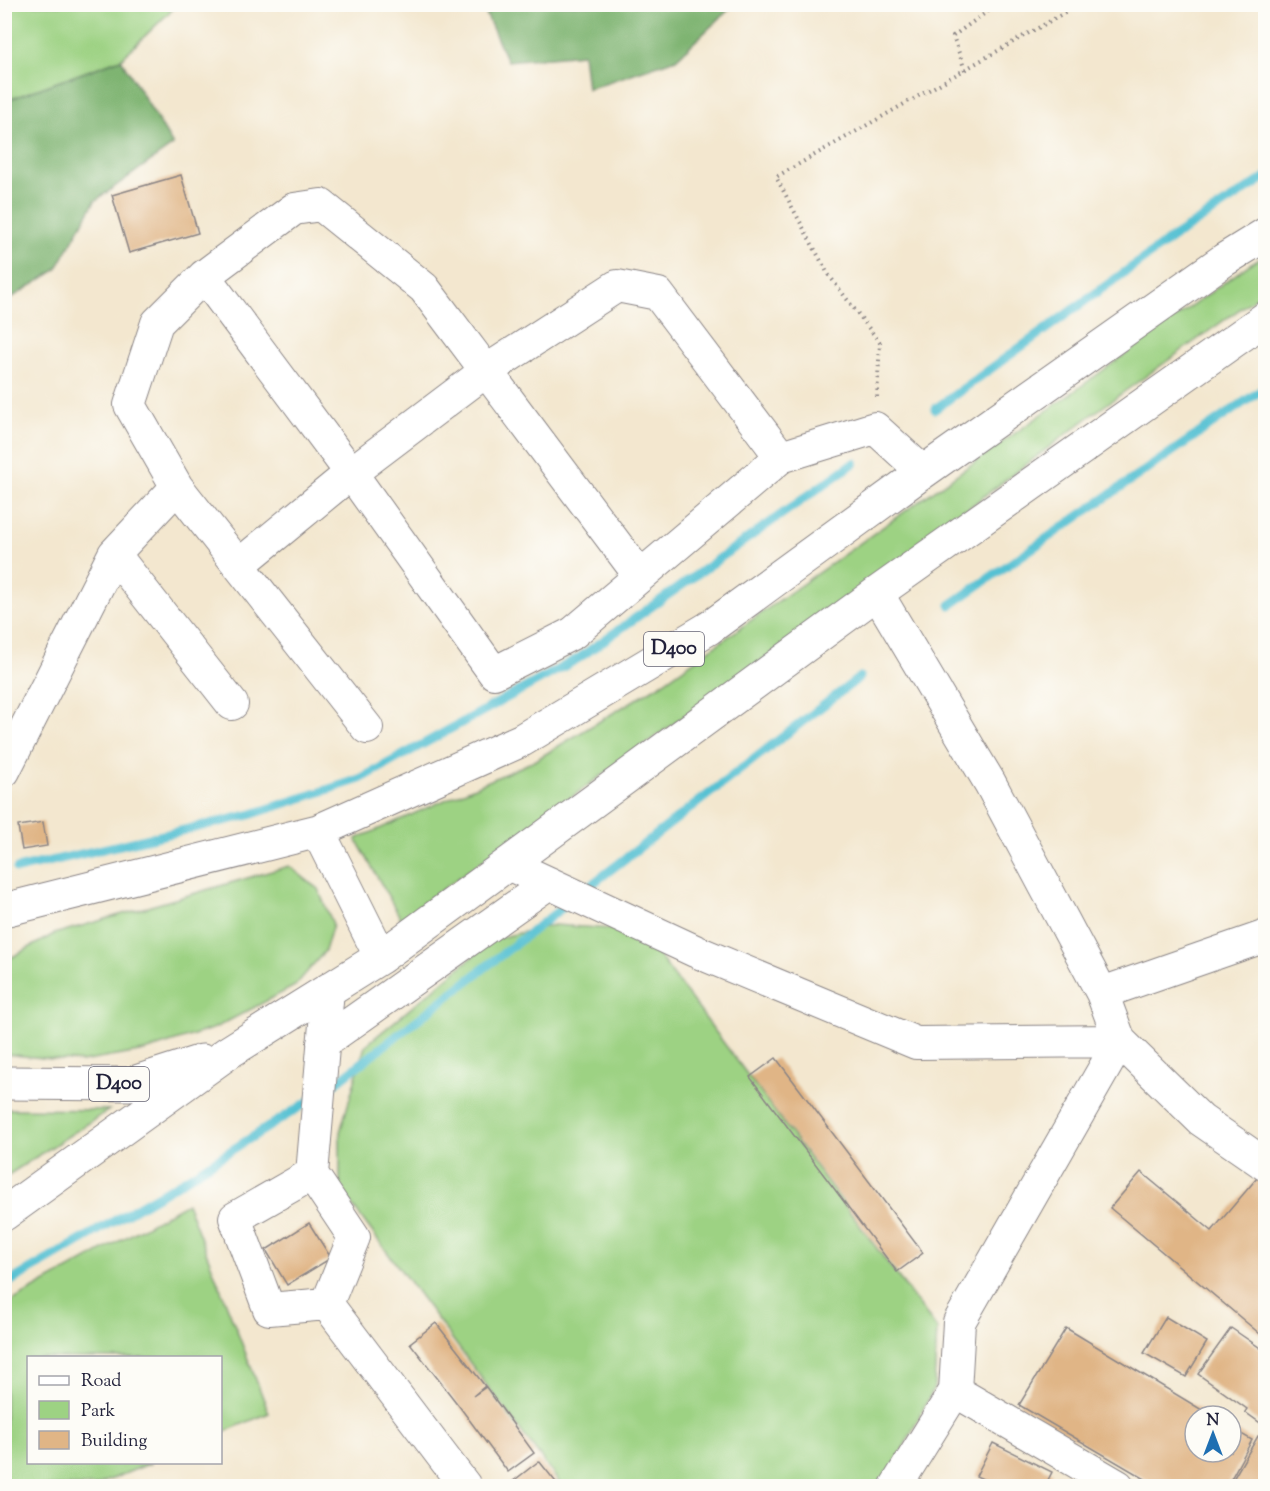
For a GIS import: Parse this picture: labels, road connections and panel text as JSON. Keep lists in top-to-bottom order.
{
  "streets": {
    "highway": ["D400"]
  },
  "legend": ["Road", "Park", "Building"],
  "north": "top"
}
